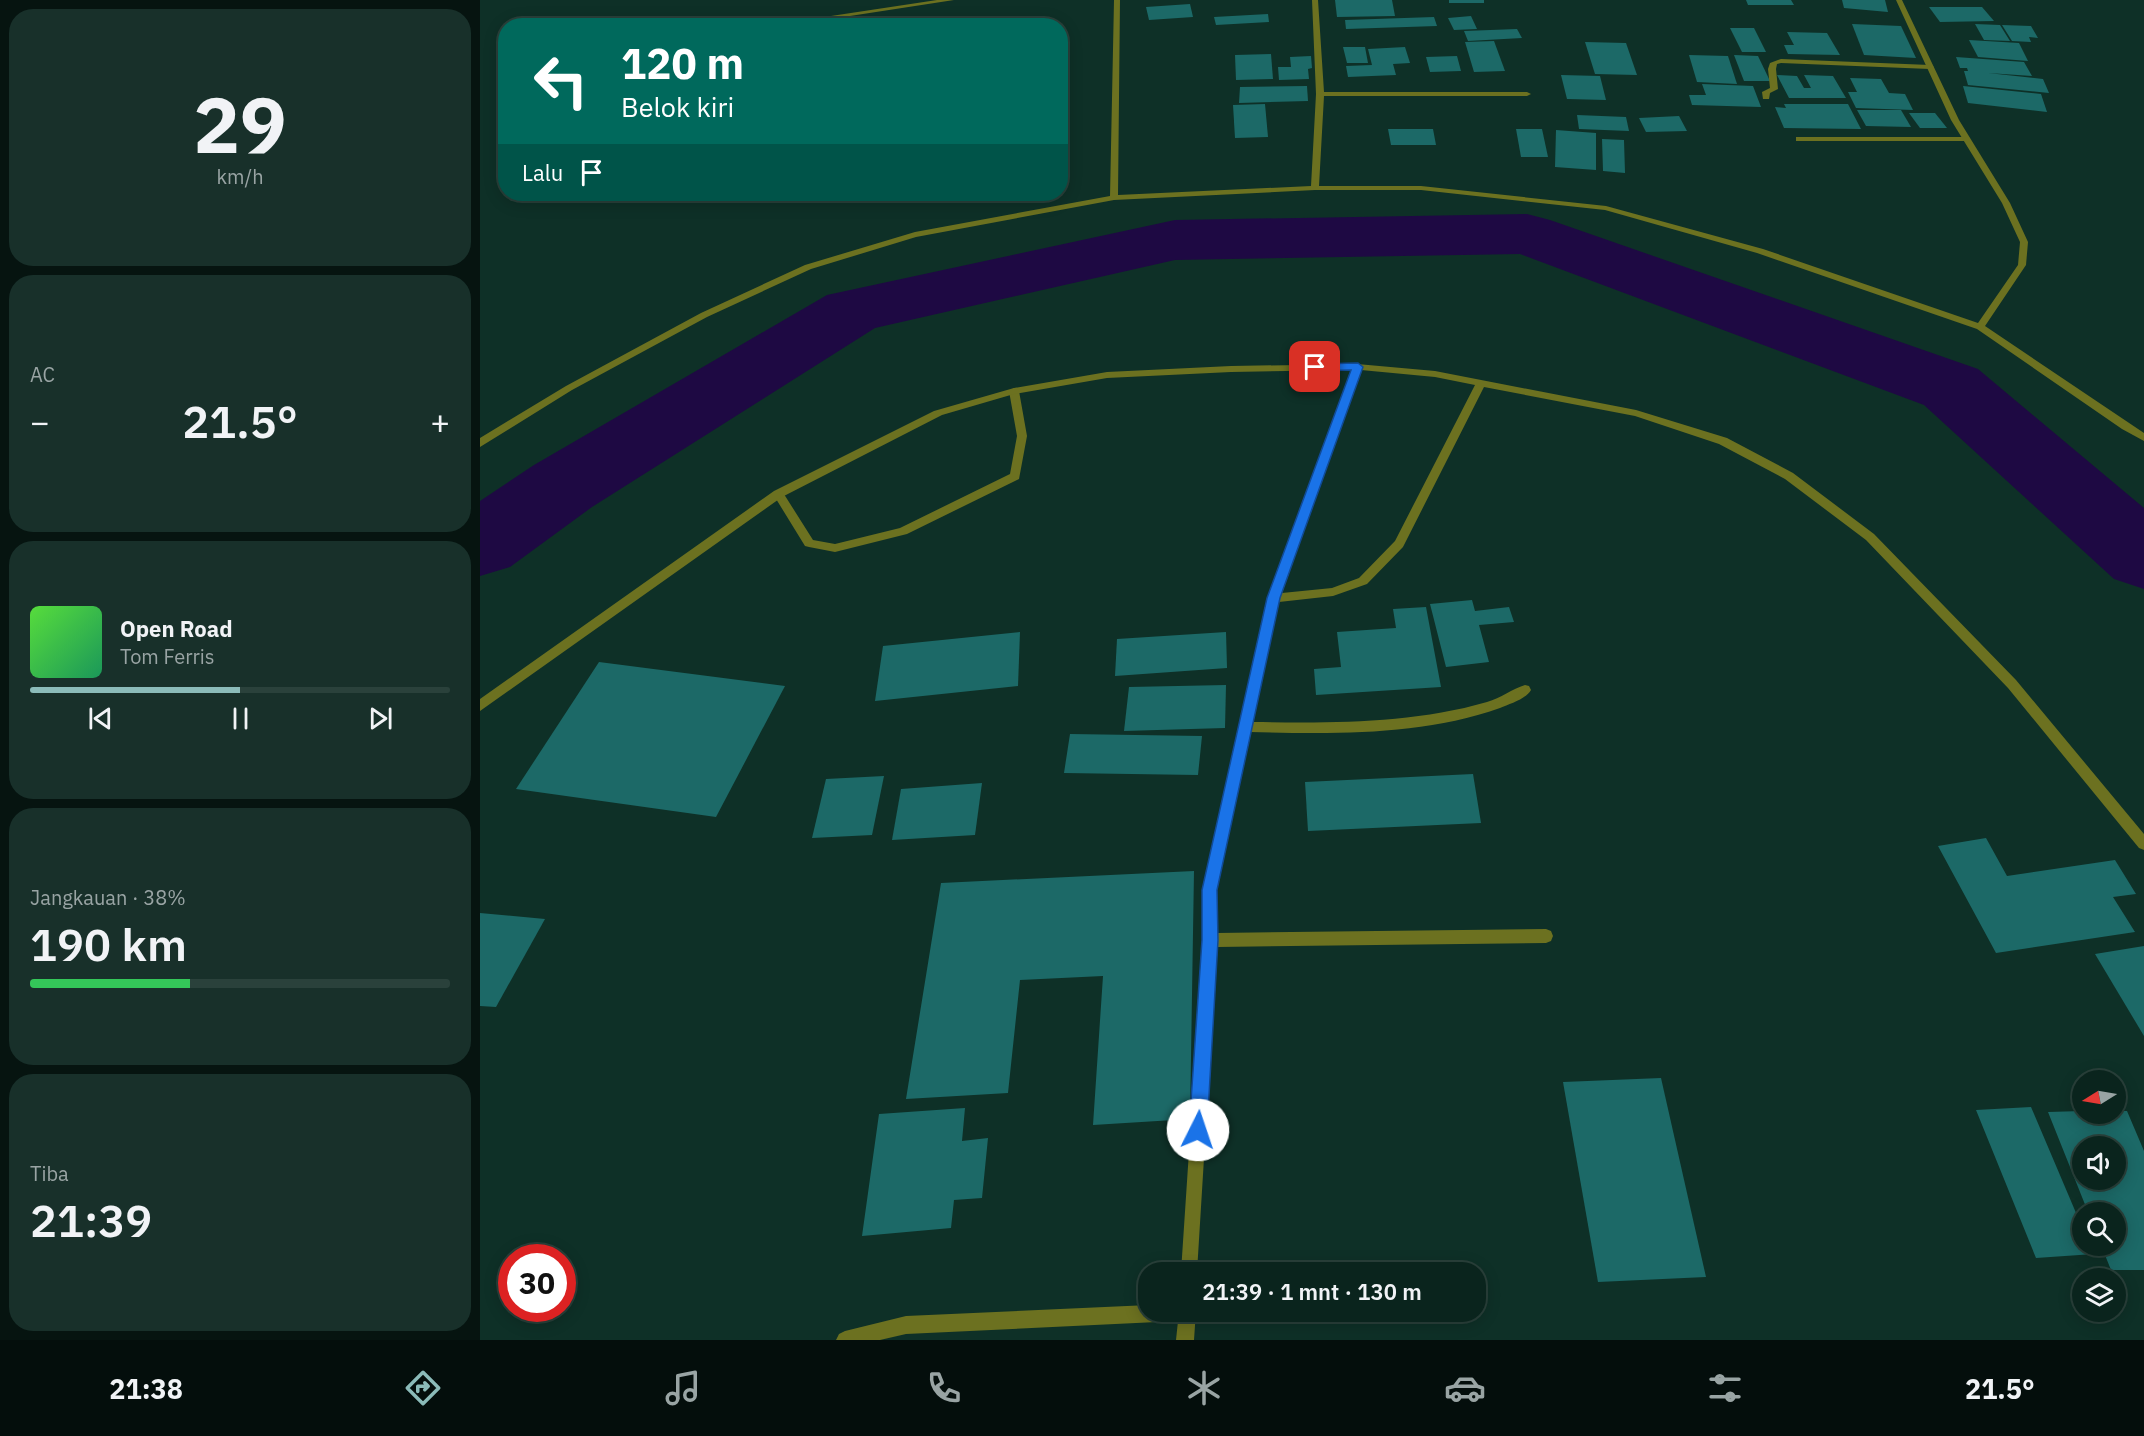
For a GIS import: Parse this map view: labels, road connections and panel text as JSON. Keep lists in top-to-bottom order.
{
  "north": "left",
  "page": {
    "tile": [
      ["29", "km/h"],
      "AC",
      ["Jangkauan · 38%", "190 km"],
      ["Tiba", "21:39"]
    ],
    "turn": ["120 m", "Belok kiri"],
    "then": "Lalu",
    "heat": ["−", "21.5°", "+"],
    "song": ["Open Road", "Tom Ferris"],
    "limit": "30",
    "trip": "21:39 · 1 mnt · 130 m",
    "tabs": ["21:38", "21.5°"]
  }
}
